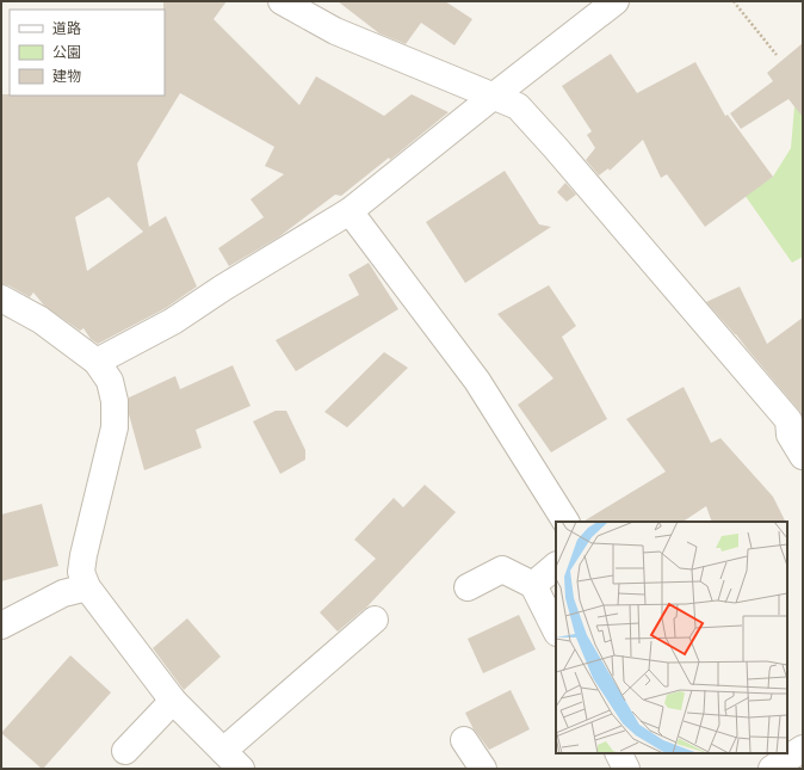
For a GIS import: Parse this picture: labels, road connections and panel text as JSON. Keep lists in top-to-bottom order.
{
  "legend": ["道路", "公園", "建物"]
}
